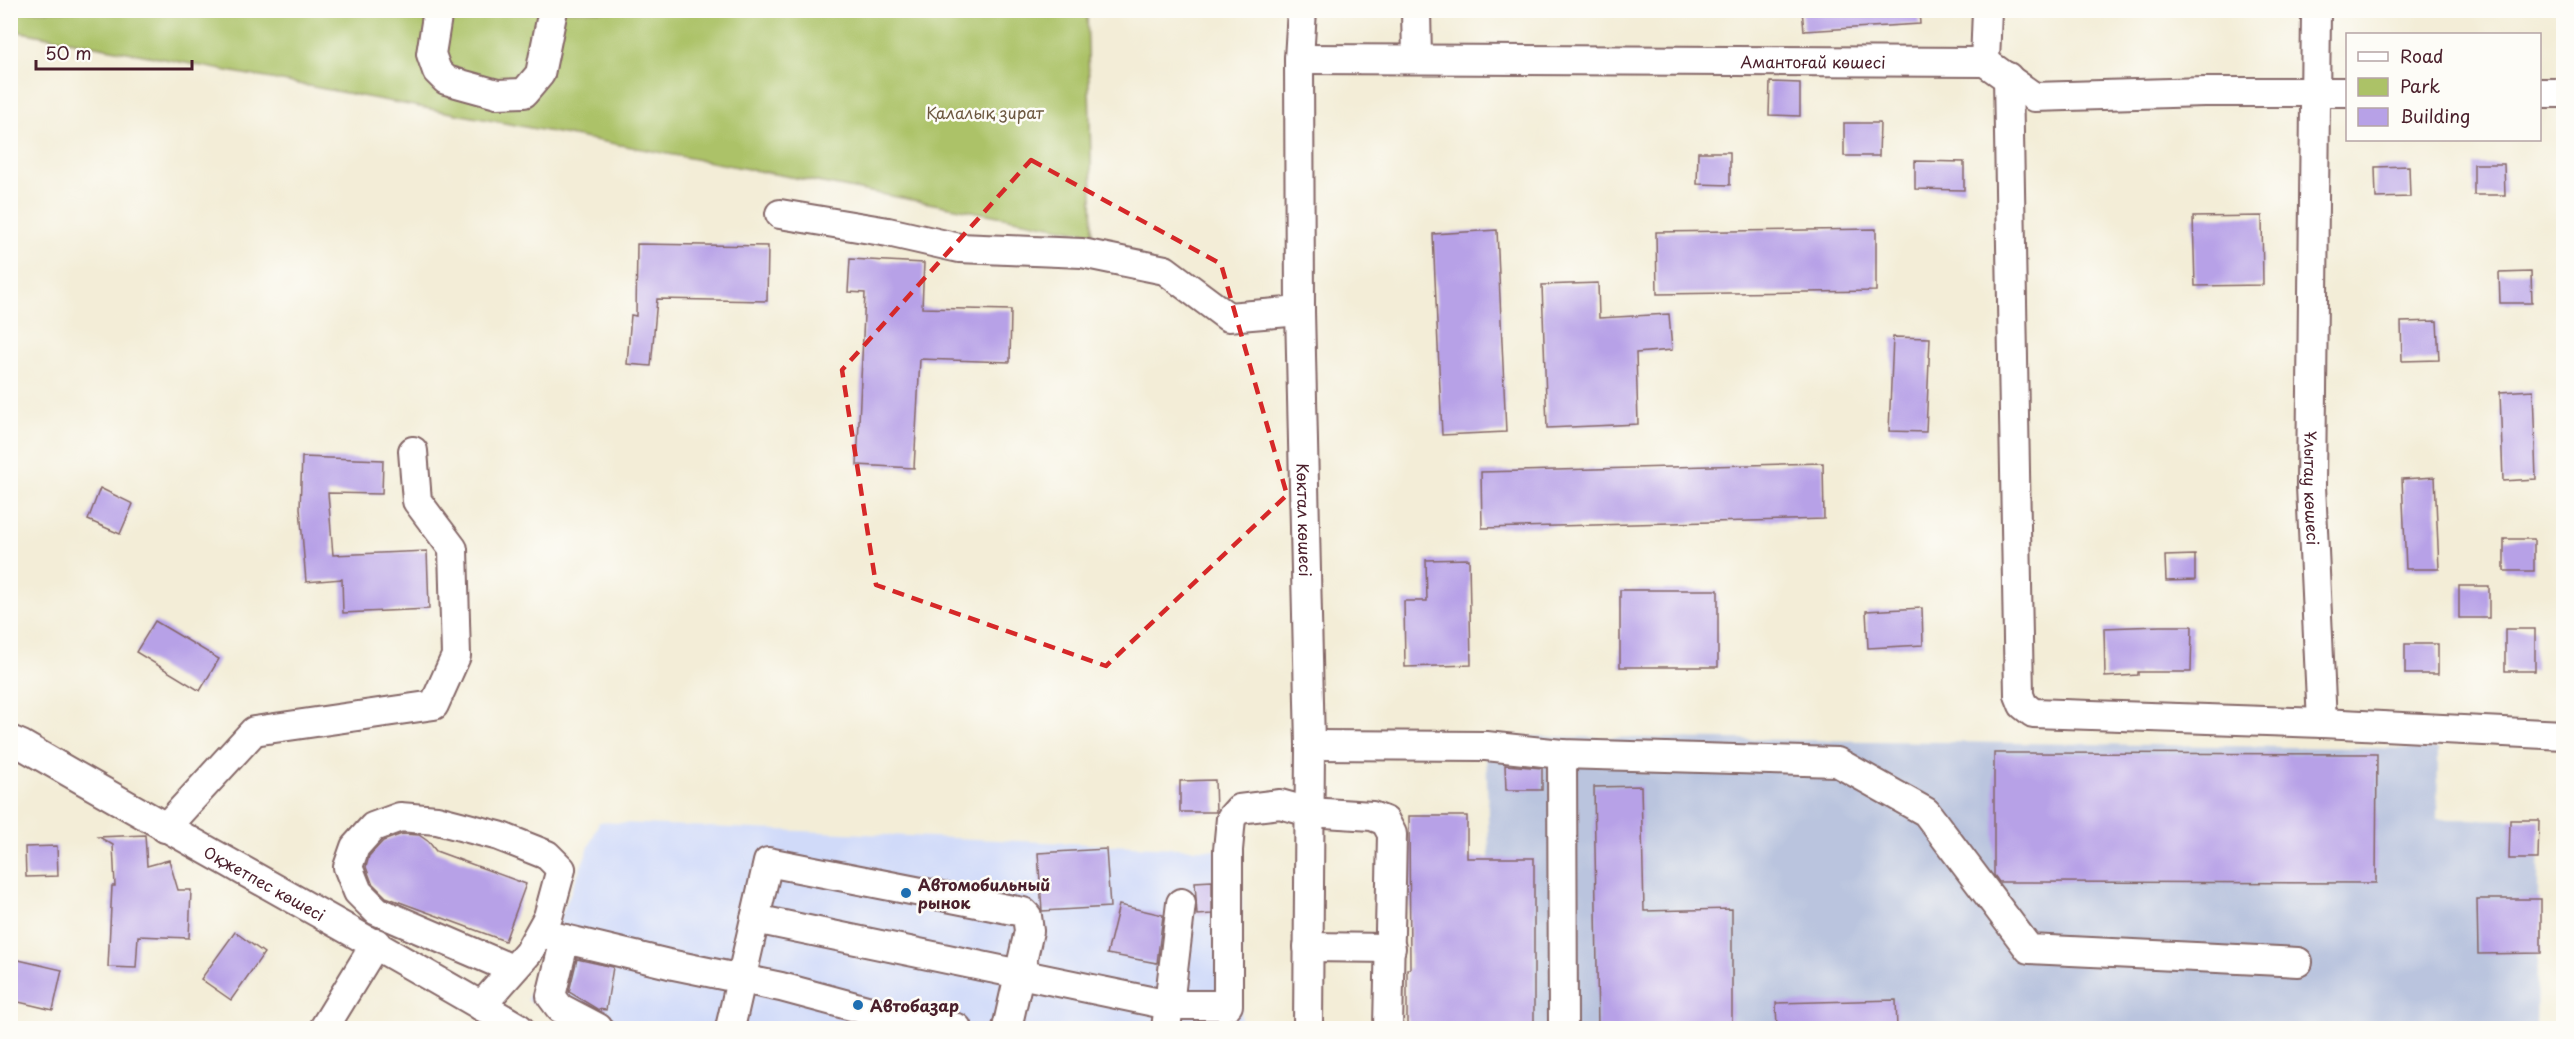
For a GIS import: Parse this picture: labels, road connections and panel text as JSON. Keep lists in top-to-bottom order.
{
  "streets": {
    "street": [
      "Амантоғай көшесі",
      "Ұлытау көшесі",
      "Көктал көшесі",
      "Оқжетпес көшесі"
    ]
  },
  "crossings": [
    ["Амантоғай көшесі", "Көктал көшесі"]
  ],
  "parks": ["Қалалық зират"],
  "places": ["Автомобильный рынок", "Автобазар"],
  "legend": ["Road", "Park", "Building"],
  "scale_bar": "50 m"
}
